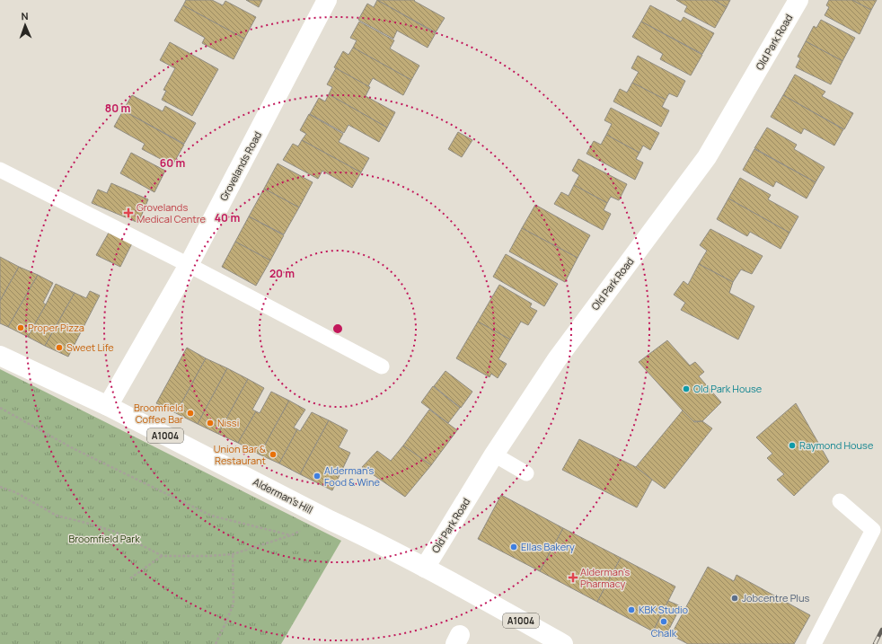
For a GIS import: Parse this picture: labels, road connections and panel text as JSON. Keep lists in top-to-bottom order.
{
  "streets": {
    "street": [
      "Old Park Road",
      "Grovelands Road",
      "A1004",
      "Alderman's Hill"
    ]
  },
  "crossings": [
    ["Old Park Road", "Alderman's Hill"],
    ["Grovelands Road", "Alderman's Hill"]
  ],
  "parks": ["Broomfield Park"],
  "places": {
    "health": ["Grovelands Medical Centre", "Alderman's Pharmacy"],
    "other": [
      "Proper Pizza",
      "Sweet Life",
      "Old Park House",
      "Broomfield Coffee Bar",
      "Nissi",
      "Raymond House",
      "Union Bar & Restaurant",
      "Alderman's Food & Wine",
      "Ellas Bakery",
      "Jobcentre Plus",
      "KBK Studio",
      "Chalk"
    ]
  },
  "north": "top",
  "rings": [
    "80 m",
    "60 m",
    "40 m",
    "20 m"
  ]
}
